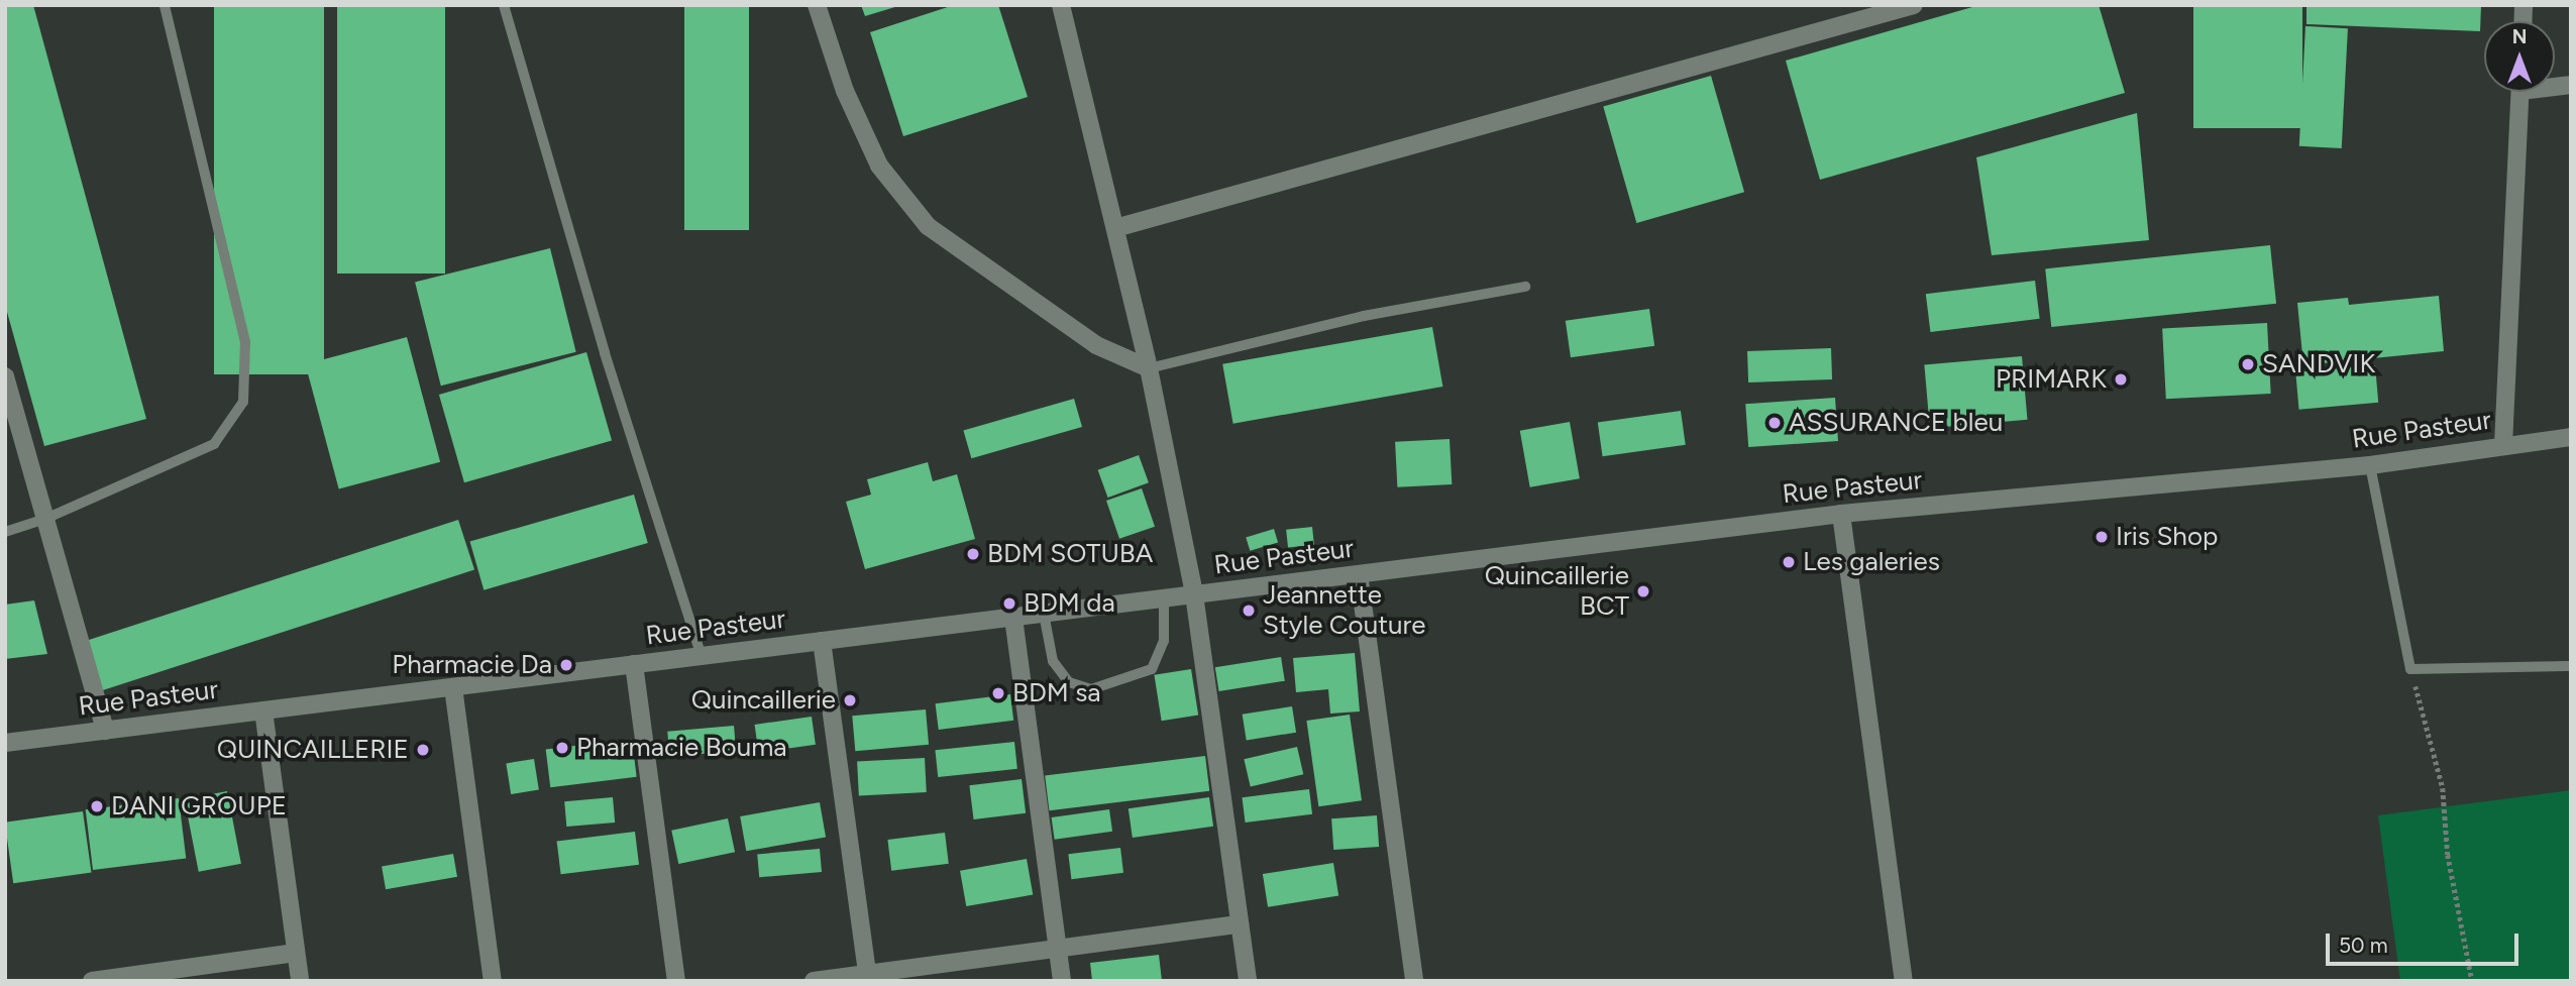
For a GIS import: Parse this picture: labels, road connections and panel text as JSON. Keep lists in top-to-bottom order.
{
  "streets": {
    "street": ["Rue Pasteur"]
  },
  "places": [
    "SANDVIK",
    "PRIMARK",
    "ASSURANCE bleu",
    "Iris Shop",
    "BDM SOTUBA",
    "Les galeries",
    "Quincaillerie BCT",
    "BDM da",
    "Jeannette Style Couture",
    "Pharmacie Da",
    "BDM sa",
    "Quincaillerie",
    "Pharmacie Bouma",
    "QUINCAILLERIE",
    "DANI GROUPE"
  ],
  "scale_bar": "50 m",
  "north": "top"
}
